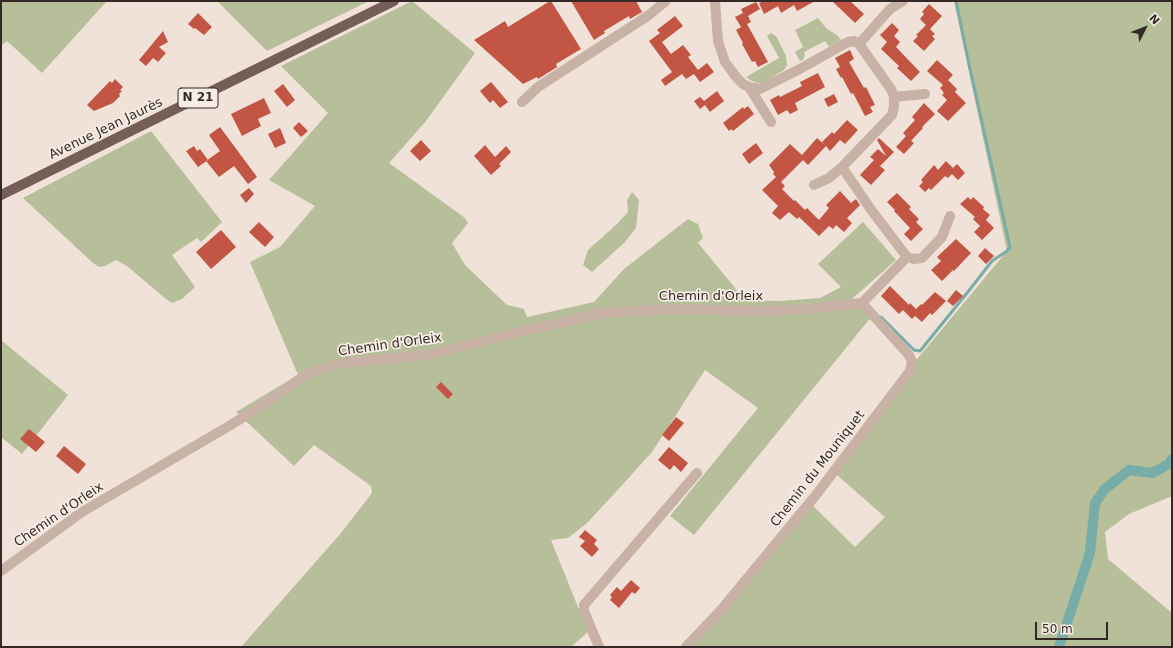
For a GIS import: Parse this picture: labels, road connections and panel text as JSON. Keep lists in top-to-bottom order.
{
  "streets": {
    "main road": ["N 21", "Avenue Jean Jaurès"],
    "street": ["Chemin d'Orleix", "Chemin du Mouniquet"]
  },
  "crossings": [
    ["Chemin d'Orleix", "Chemin du Mouniquet"]
  ],
  "scale_bar": "50 m",
  "north": "top right"
}
